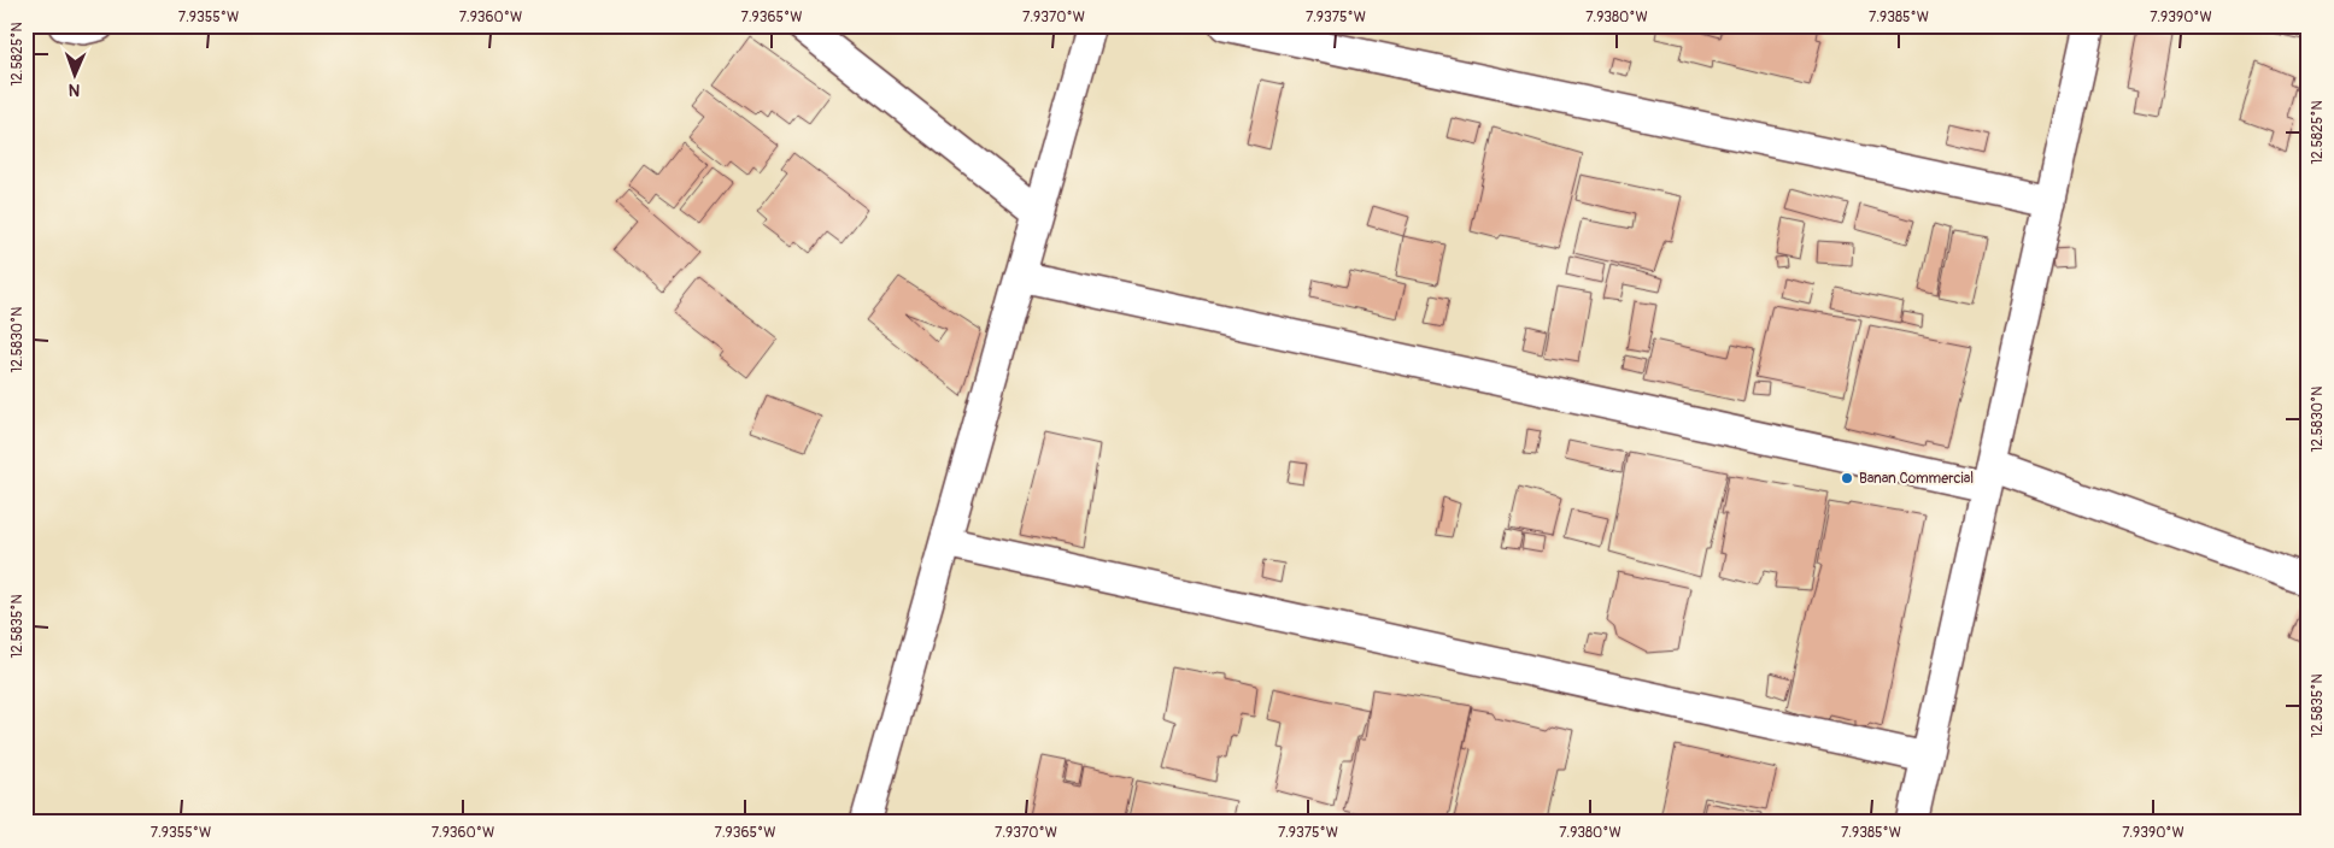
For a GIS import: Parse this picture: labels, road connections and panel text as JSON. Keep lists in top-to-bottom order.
{
  "places": ["Banan Commercial"],
  "north": "bottom",
  "coordinates": [
    "7.9355°W",
    "7.9360°W",
    "7.9365°W",
    "7.9370°W",
    "7.9375°W",
    "7.9380°W",
    "7.9385°W",
    "7.9390°W",
    "12.5825°N",
    "12.5830°N",
    "12.5835°N"
  ]
}
